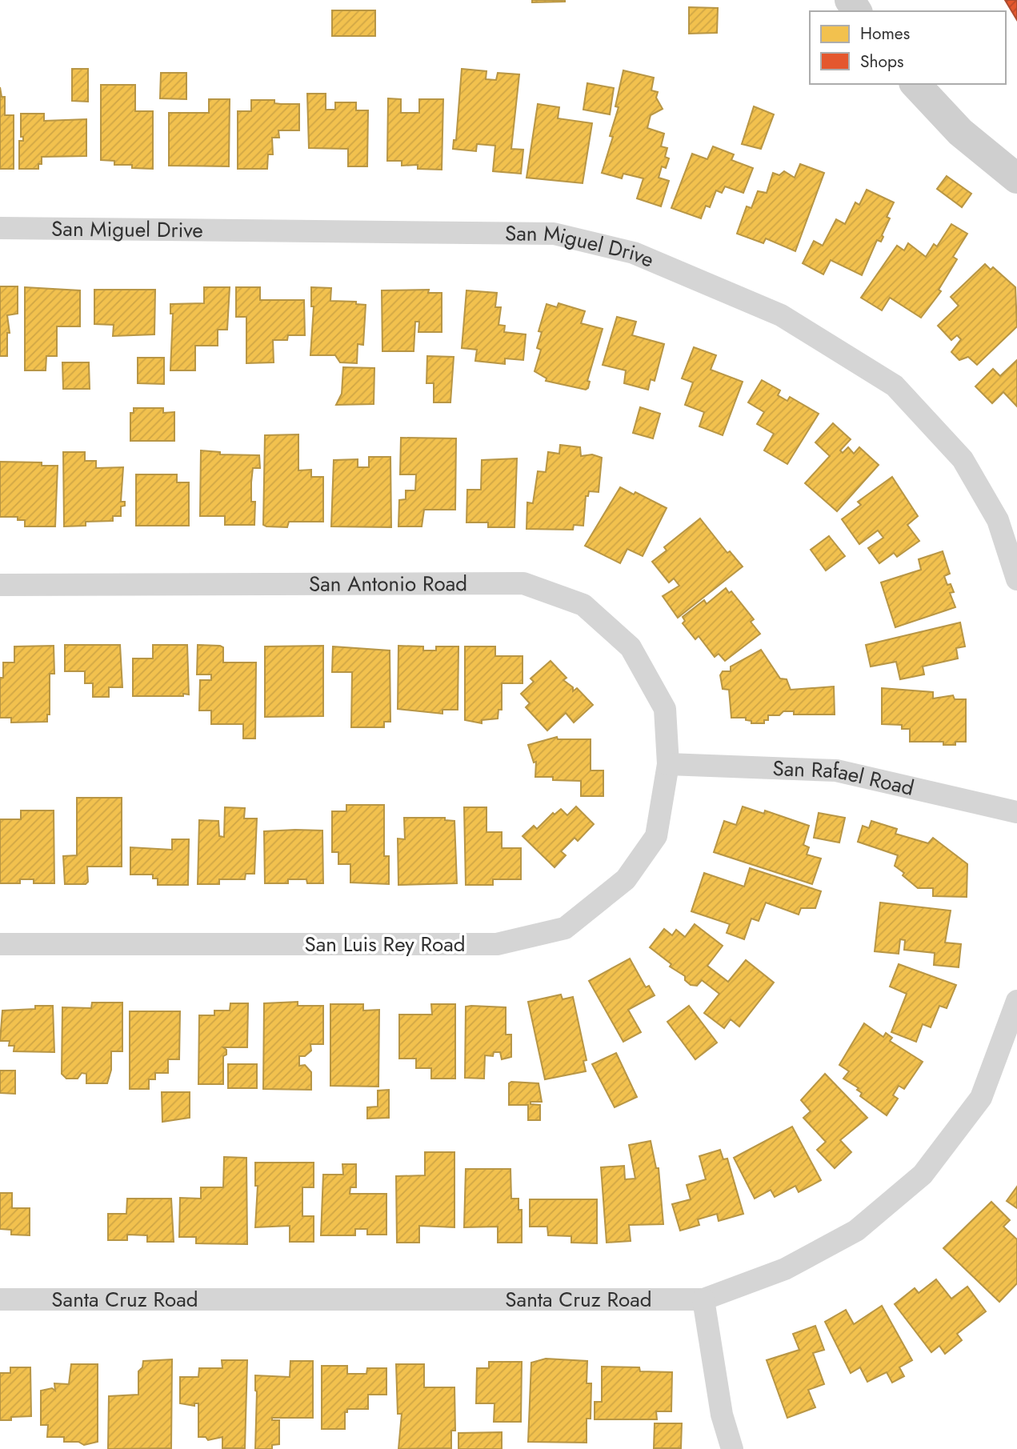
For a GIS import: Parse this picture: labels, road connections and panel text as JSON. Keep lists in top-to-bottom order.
{
  "streets": {
    "street": [
      "San Miguel Drive",
      "San Antonio Road",
      "San Rafael Road",
      "San Luis Rey Road",
      "Santa Cruz Road"
    ]
  },
  "crossings": [
    ["San Antonio Road", "San Rafael Road"],
    ["San Antonio Road", "San Luis Rey Road"],
    ["San Rafael Road", "San Luis Rey Road"]
  ],
  "legend": ["Homes", "Shops"]
}
